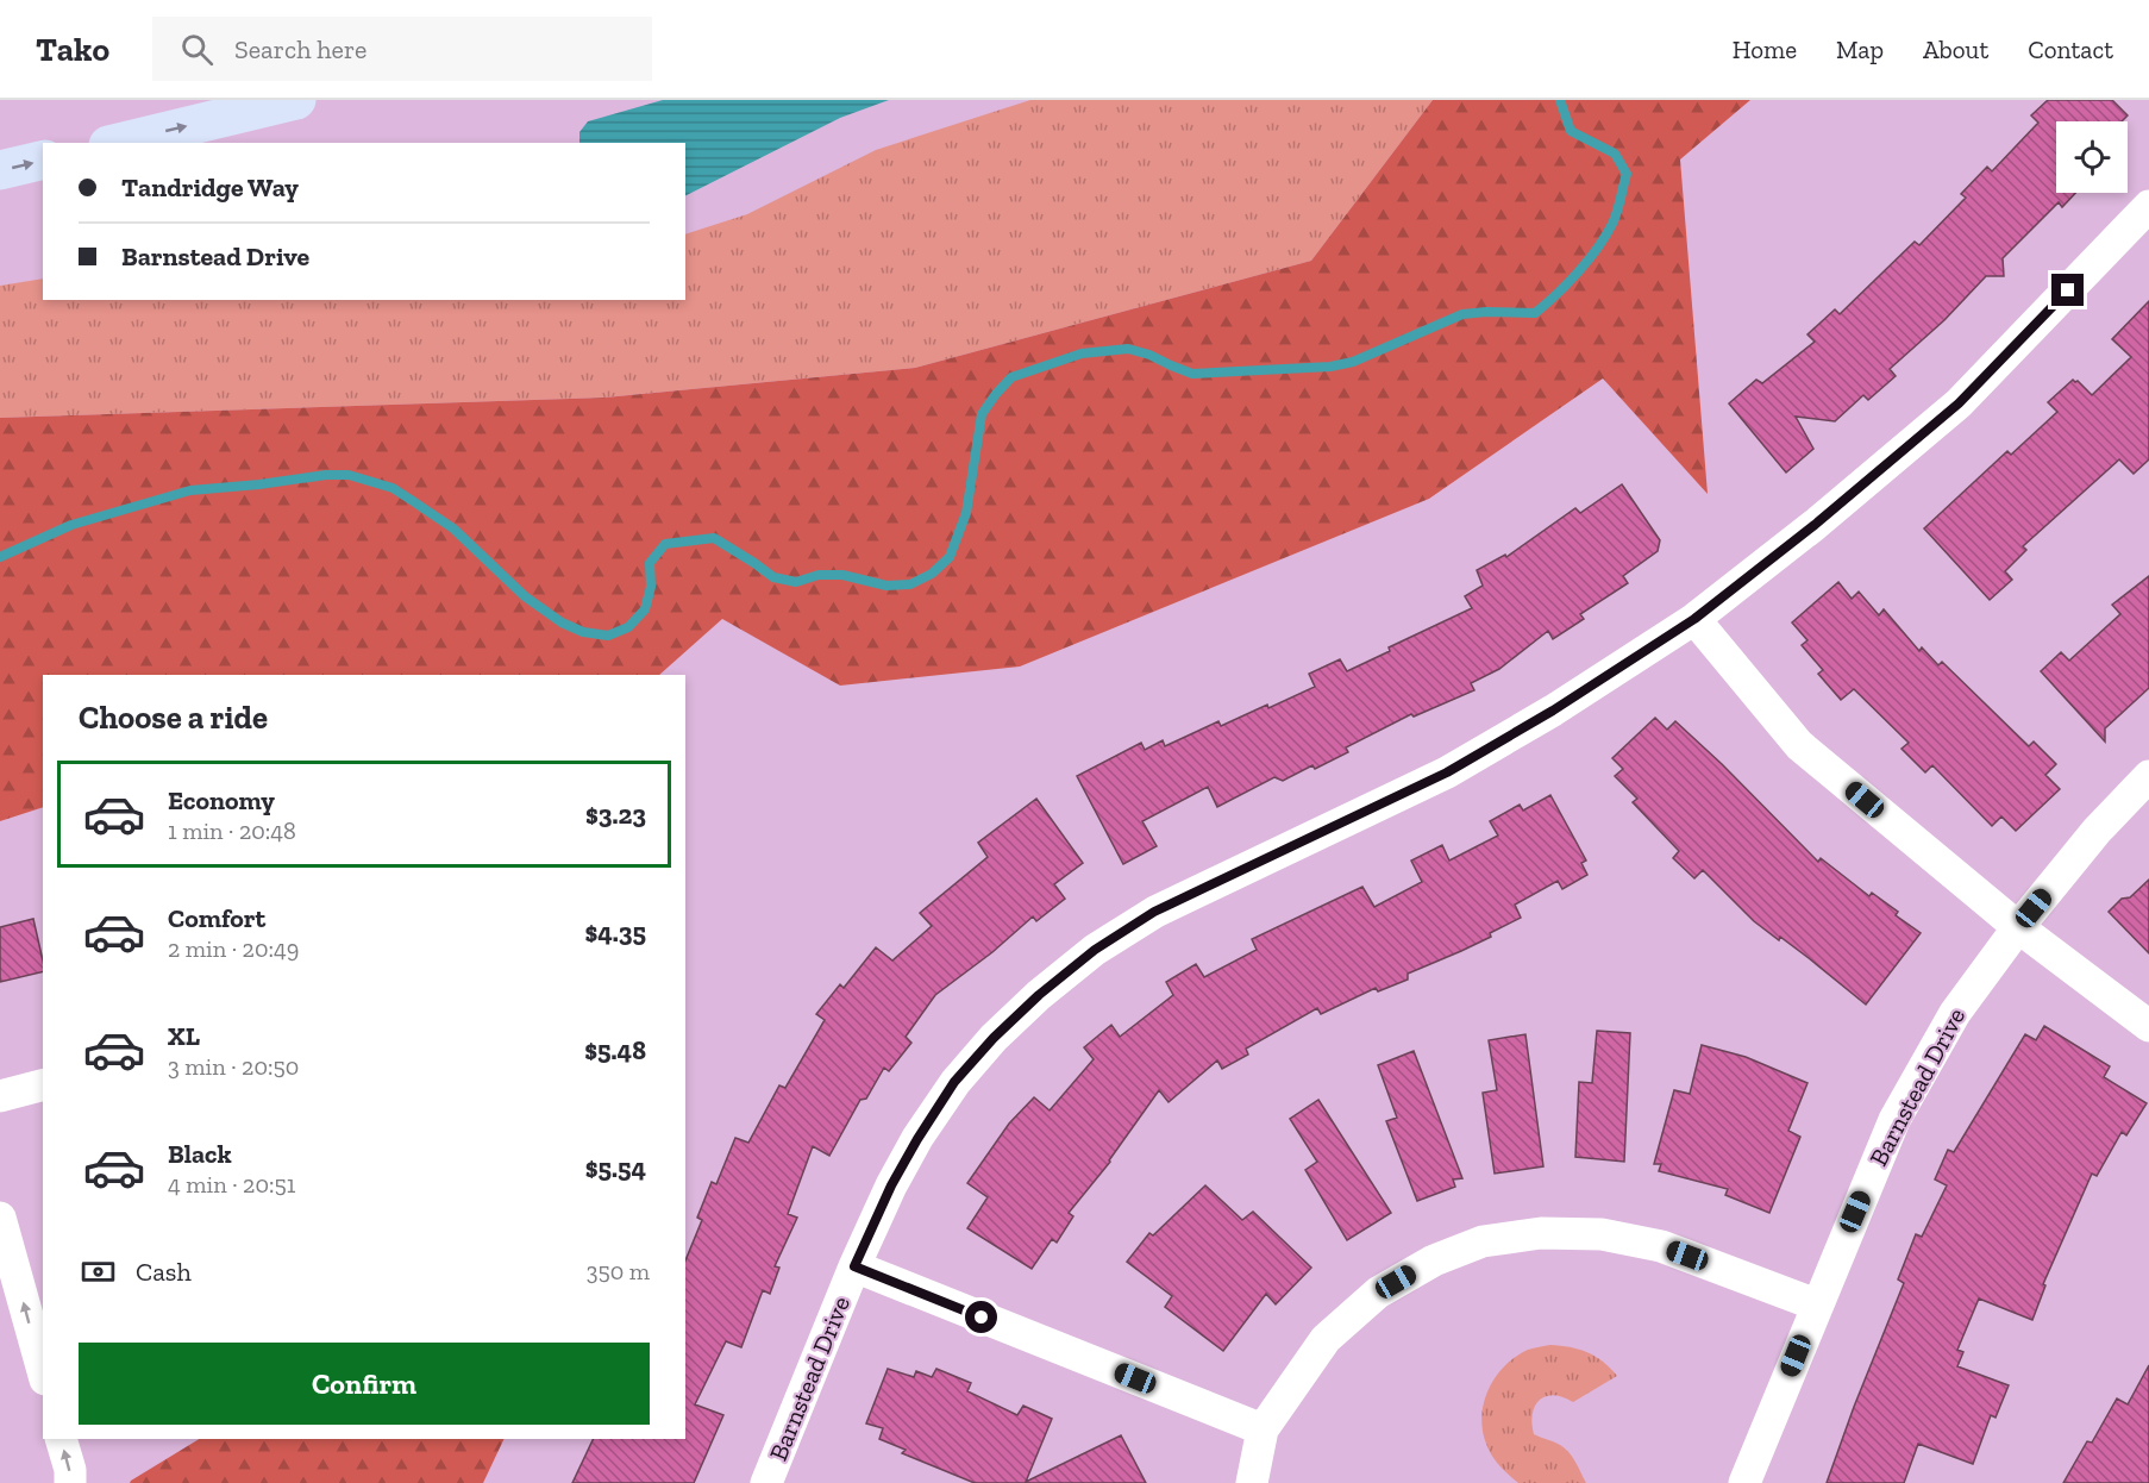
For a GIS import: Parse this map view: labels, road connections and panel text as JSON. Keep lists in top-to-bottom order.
{
  "streets": {
    "street": ["Barnstead Drive"]
  },
  "page": {
    "header": "Tako",
    "search": "Search here",
    "nav": [
      "Home",
      "Map",
      "About",
      "Contact"
    ],
    "banner": ["Tandridge Way", "Barnstead Drive"],
    "heading": "Choose a ride",
    "list": [
      {
        "name": "Economy",
        "note": "1 min · 20:48",
        "value": "$3.23"
      },
      {
        "name": "Comfort",
        "note": "2 min · 20:49",
        "value": "$4.35"
      },
      {
        "name": "XL",
        "note": "3 min · 20:50",
        "value": "$5.48"
      },
      {
        "name": "Black",
        "note": "4 min · 20:51",
        "value": "$5.54"
      }
    ],
    "pay": ["Cash", "350 m"],
    "buttons": "Confirm"
  }
}
